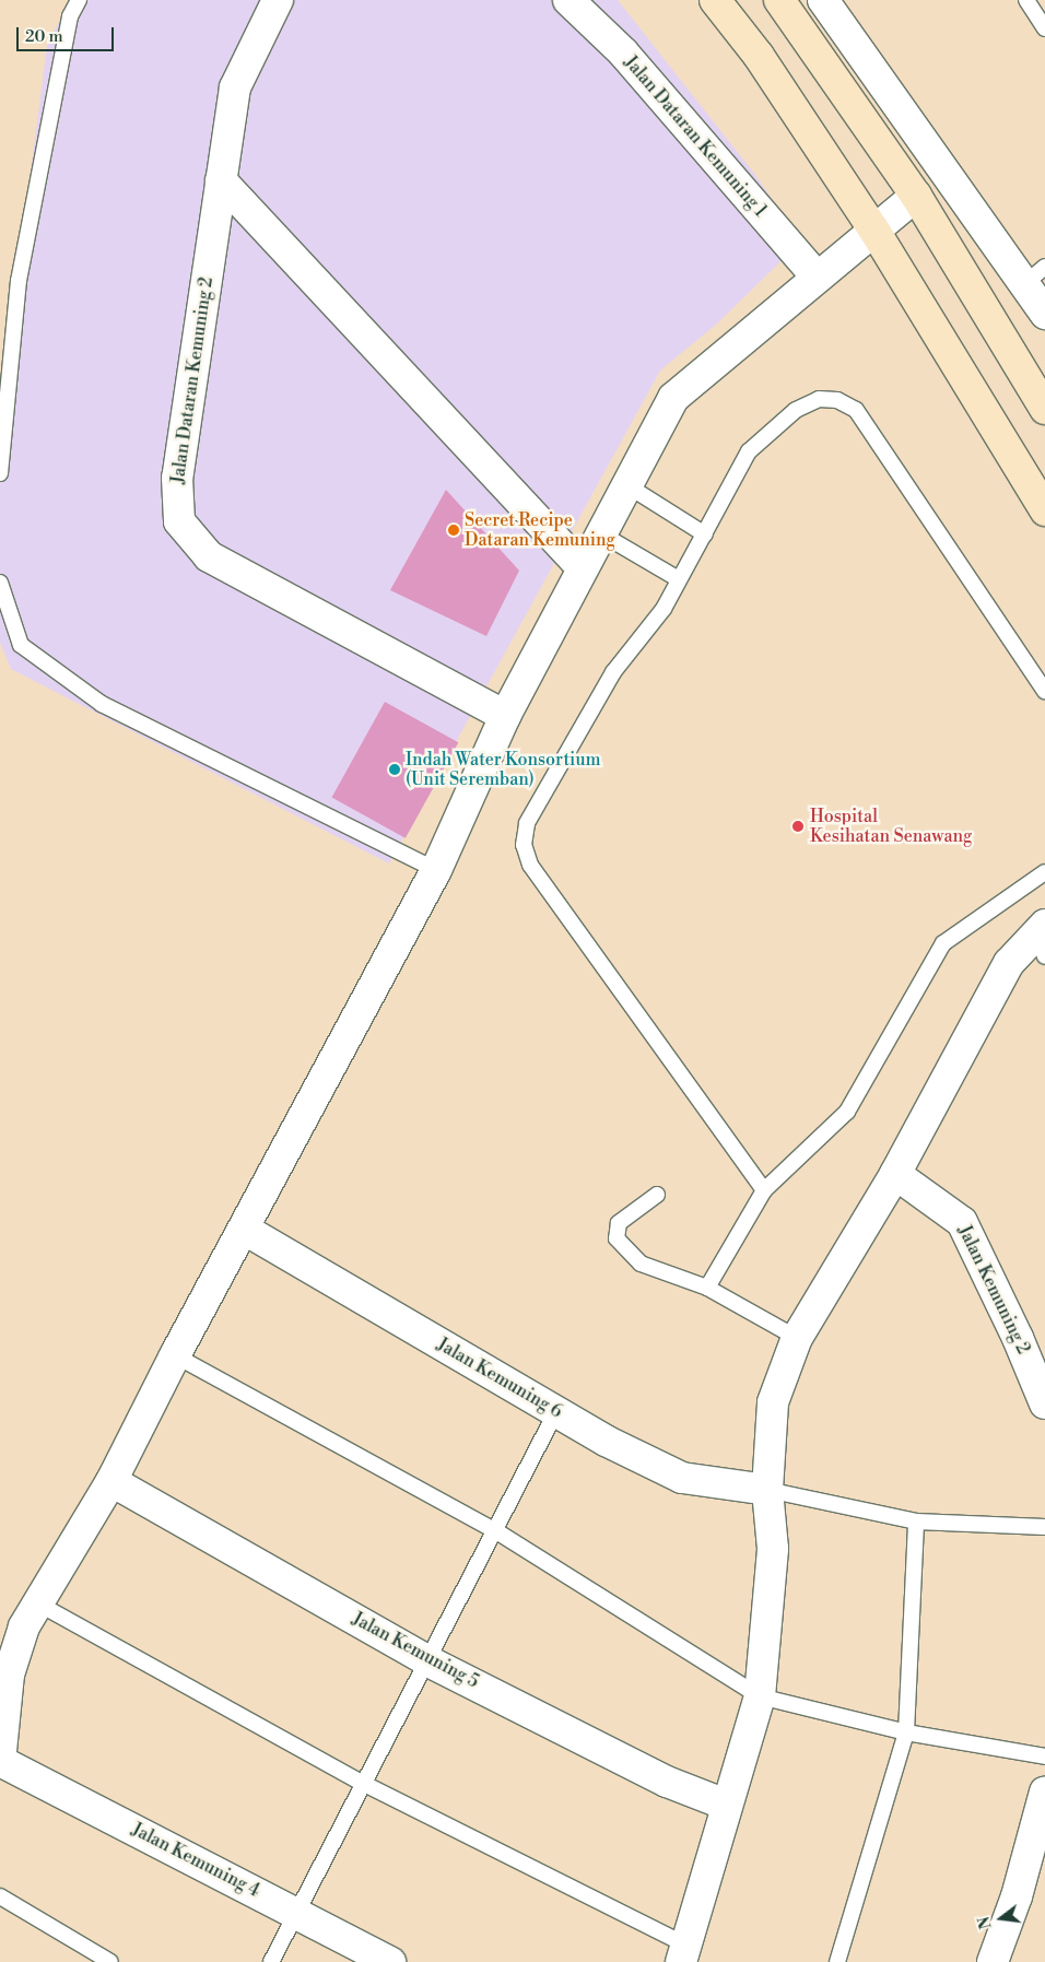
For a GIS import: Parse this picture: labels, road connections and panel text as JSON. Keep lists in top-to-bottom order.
{
  "streets": {
    "street": [
      "Jalan Dataran Kemuning 1",
      "Jalan Dataran Kemuning 2",
      "Jalan Kemuning 2",
      "Jalan Kemuning 6",
      "Jalan Kemuning 5",
      "Jalan Kemuning 4"
    ]
  },
  "places": ["Secret Recipe Dataran Kemuning", "Indah Water Konsortium (Unit Seremban)", "Hospital Kesihatan Senawang"],
  "scale_bar": "20 m",
  "north": "left"
}
